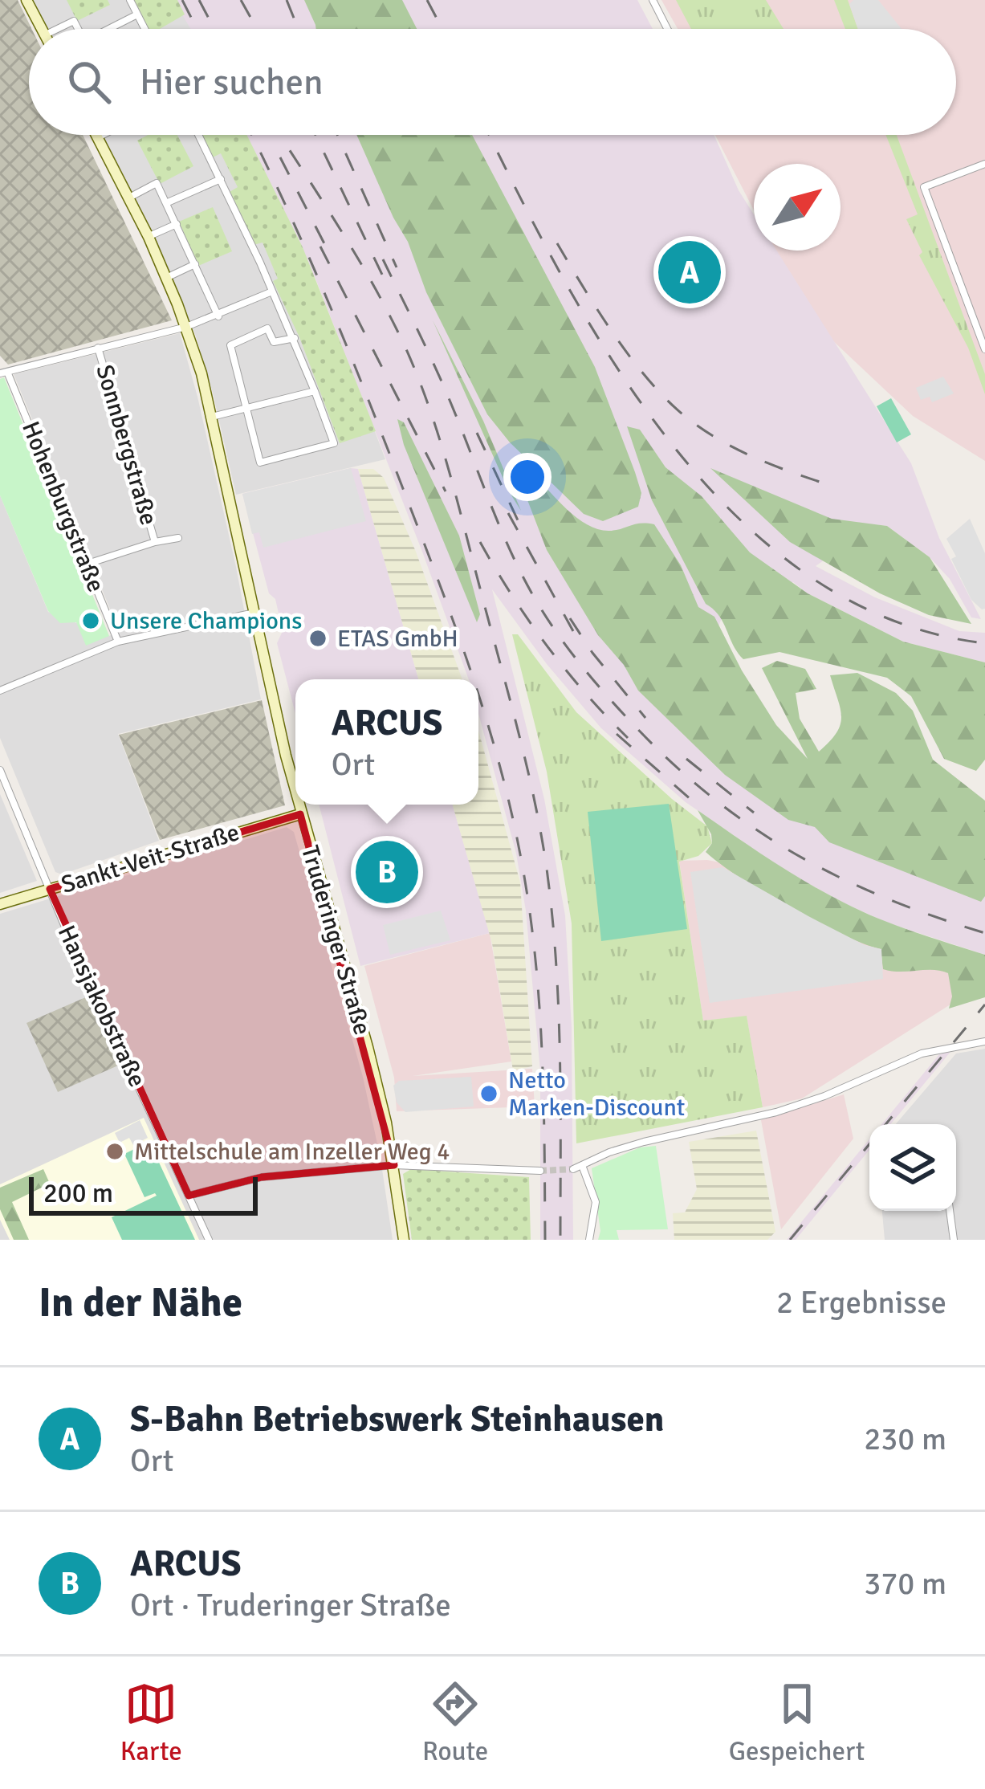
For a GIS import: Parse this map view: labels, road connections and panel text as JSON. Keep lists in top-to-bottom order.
{
  "streets": {
    "street": [
      "Sonnbergstraße",
      "Hohenburgstraße",
      "Sankt-Veit-Straße",
      "Truderinger Straße",
      "Hansjakobstraße"
    ]
  },
  "crossings": [
    ["Sankt-Veit-Straße", "Truderinger Straße"],
    ["Sankt-Veit-Straße", "Hansjakobstraße"]
  ],
  "places": [
    "Unsere Champions",
    "ETAS GmbH",
    "Netto Marken-Discount",
    "Mittelschule am Inzeller Weg 4"
  ],
  "scale_bar": "200 m",
  "north": "top right",
  "page": {
    "search": "Hier suchen",
    "pins": ["A", "B"],
    "popup": ["ARCUS", "Ort"],
    "scale": "200 m",
    "heading": ["In der Nähe", "2 Ergebnisse"],
    "list": [
      {
        "mark": "A",
        "name": "S-Bahn Betriebswerk Steinhausen",
        "note": "Ort",
        "value": "230 m"
      },
      {
        "mark": "B",
        "name": "ARCUS",
        "note": "Ort · Truderinger Straße",
        "value": "370 m"
      }
    ],
    "nav": ["Karte", "Route", "Gespeichert"]
  }
}
